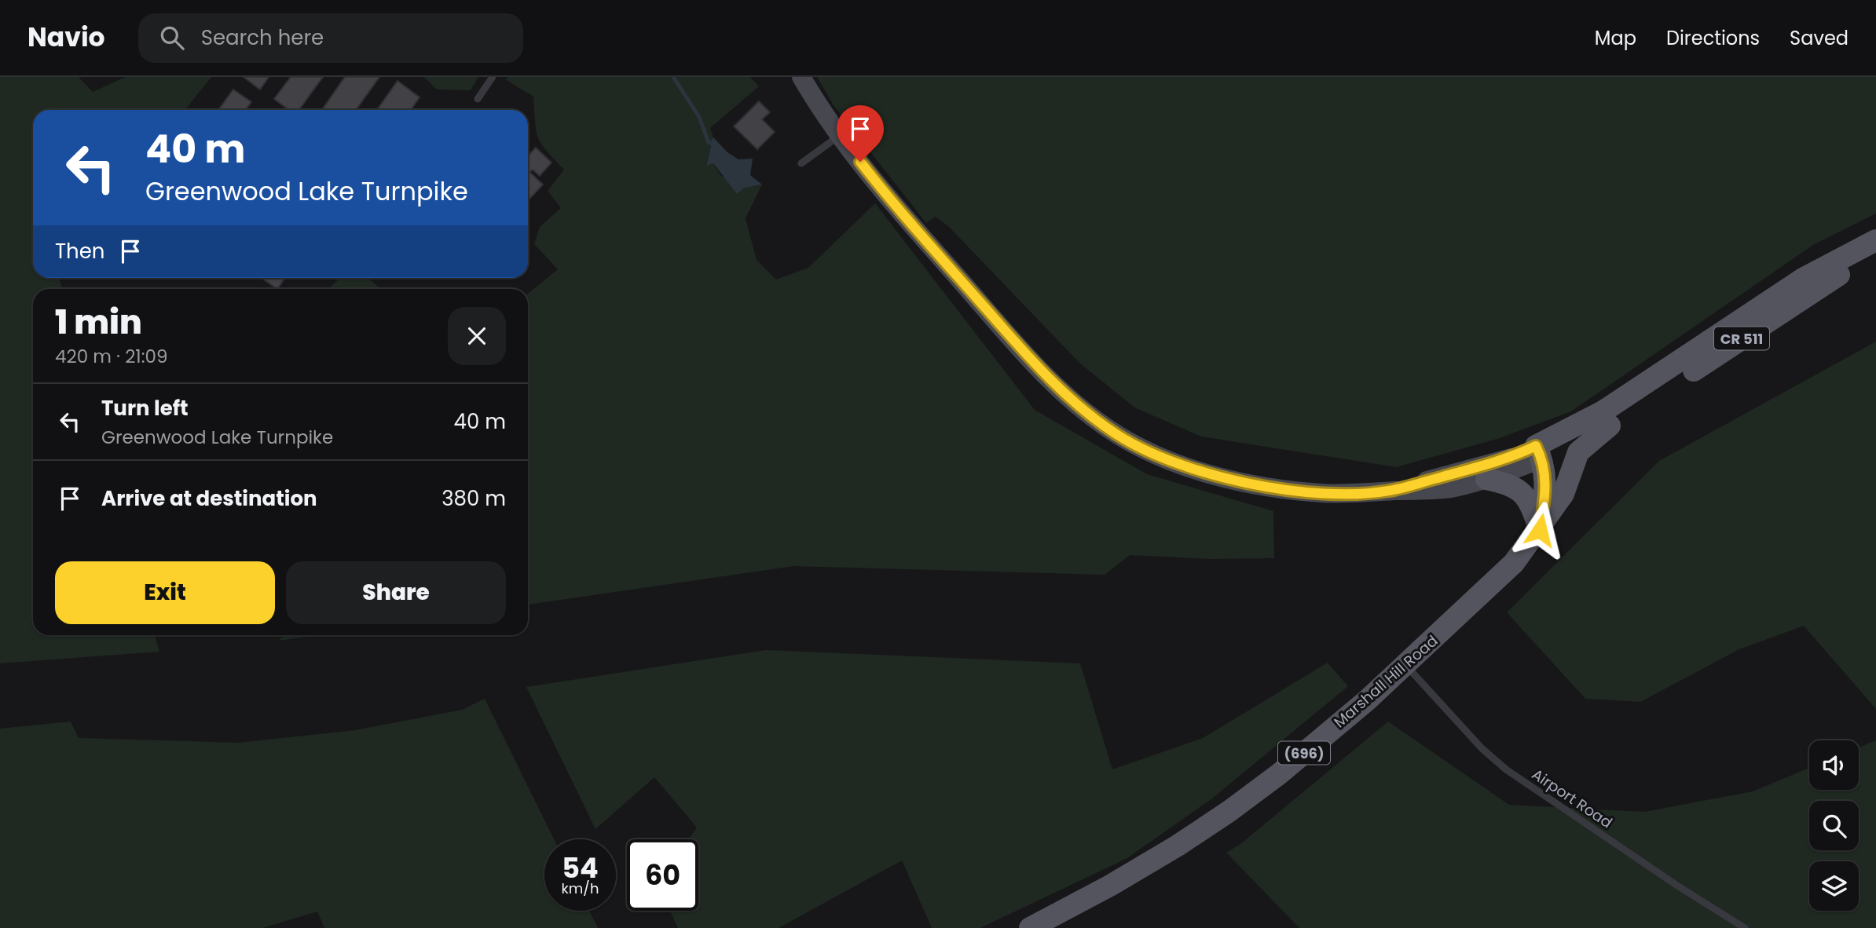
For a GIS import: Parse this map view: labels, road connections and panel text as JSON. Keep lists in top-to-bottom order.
{
  "streets": {
    "main road": ["CR 511", "Marshall Hill Road", "(696)"],
    "lane": ["Airport Road"]
  },
  "crossings": [
    ["CR 511", "Marshall Hill Road"],
    ["Marshall Hill Road", "Airport Road"]
  ],
  "page": {
    "header": "Navio",
    "search": "Search here",
    "nav": ["Map", "Directions", "Saved"],
    "turn": ["40 m", "Greenwood Lake Turnpike"],
    "then": "Then",
    "heading": ["1 min", "420 m · 21:09"],
    "list": [
      {
        "name": "Turn left",
        "note": "Greenwood Lake Turnpike",
        "value": "40 m"
      },
      {
        "name": "Arrive at destination",
        "value": "380 m"
      }
    ],
    "buttons": ["Exit", "Share"],
    "speed": "54 km/h",
    "limit": "60"
  }
}
